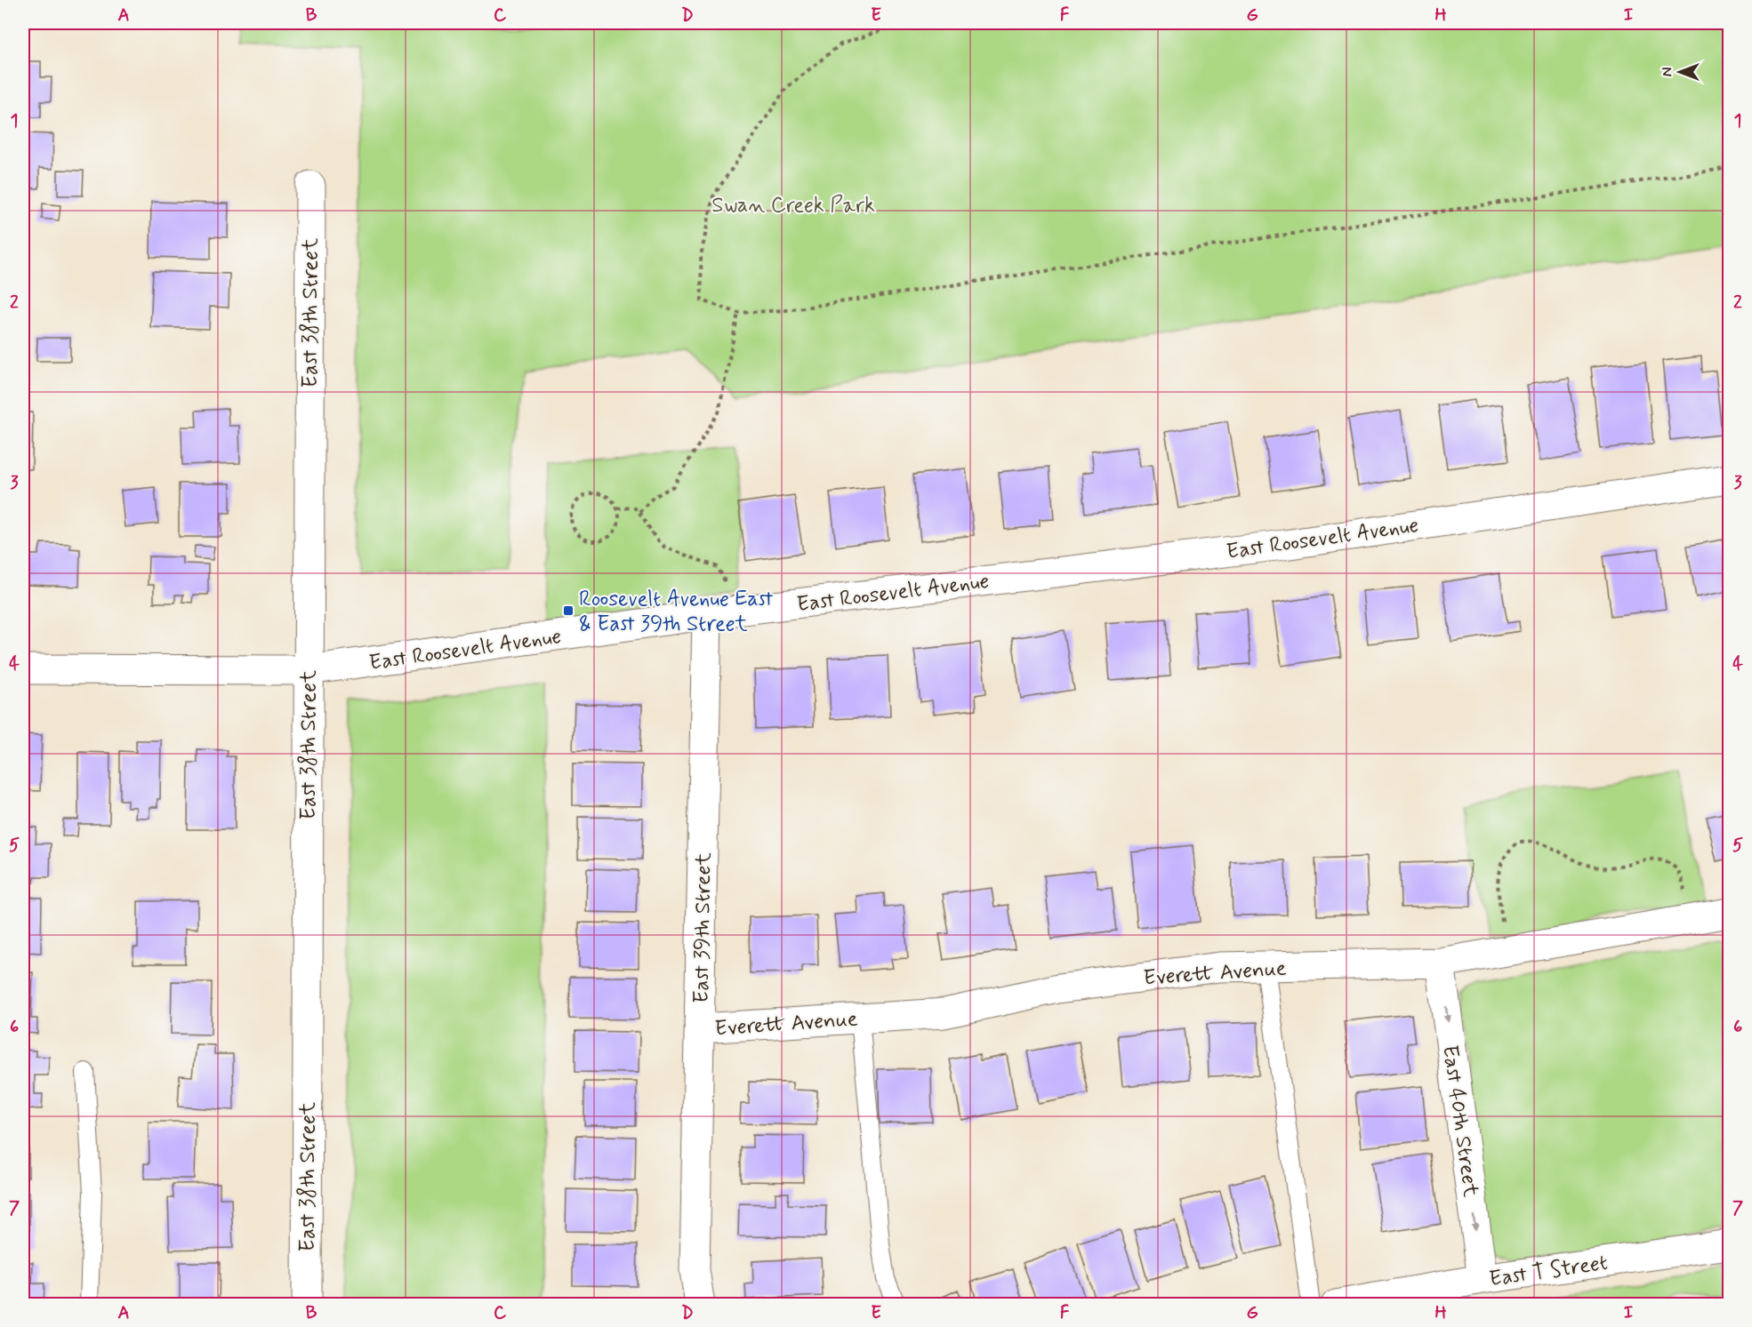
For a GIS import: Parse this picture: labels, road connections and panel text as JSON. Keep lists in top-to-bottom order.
{
  "streets": {
    "street": [
      "East 38th Street",
      "East Roosevelt Avenue",
      "East 39th Street",
      "Everett Avenue",
      "East 40th Street",
      "East T Street"
    ]
  },
  "crossings": [
    ["East 38th Street", "East Roosevelt Avenue"],
    ["East Roosevelt Avenue", "East 39th Street"],
    ["East 39th Street", "Everett Avenue"],
    ["Everett Avenue", "East 40th Street"],
    ["East 40th Street", "East T Street"]
  ],
  "one_way": ["East 40th Street"],
  "parks": ["Swan Creek Park"],
  "places": {
    "transit": ["Roosevelt Avenue East & East 39th Street"]
  },
  "north": "left",
  "grid": {
    "columns": [
      "A",
      "B",
      "C",
      "D",
      "E",
      "F",
      "G",
      "H",
      "I"
    ],
    "rows": [
      "1",
      "2",
      "3",
      "4",
      "5",
      "6",
      "7"
    ]
  }
}
